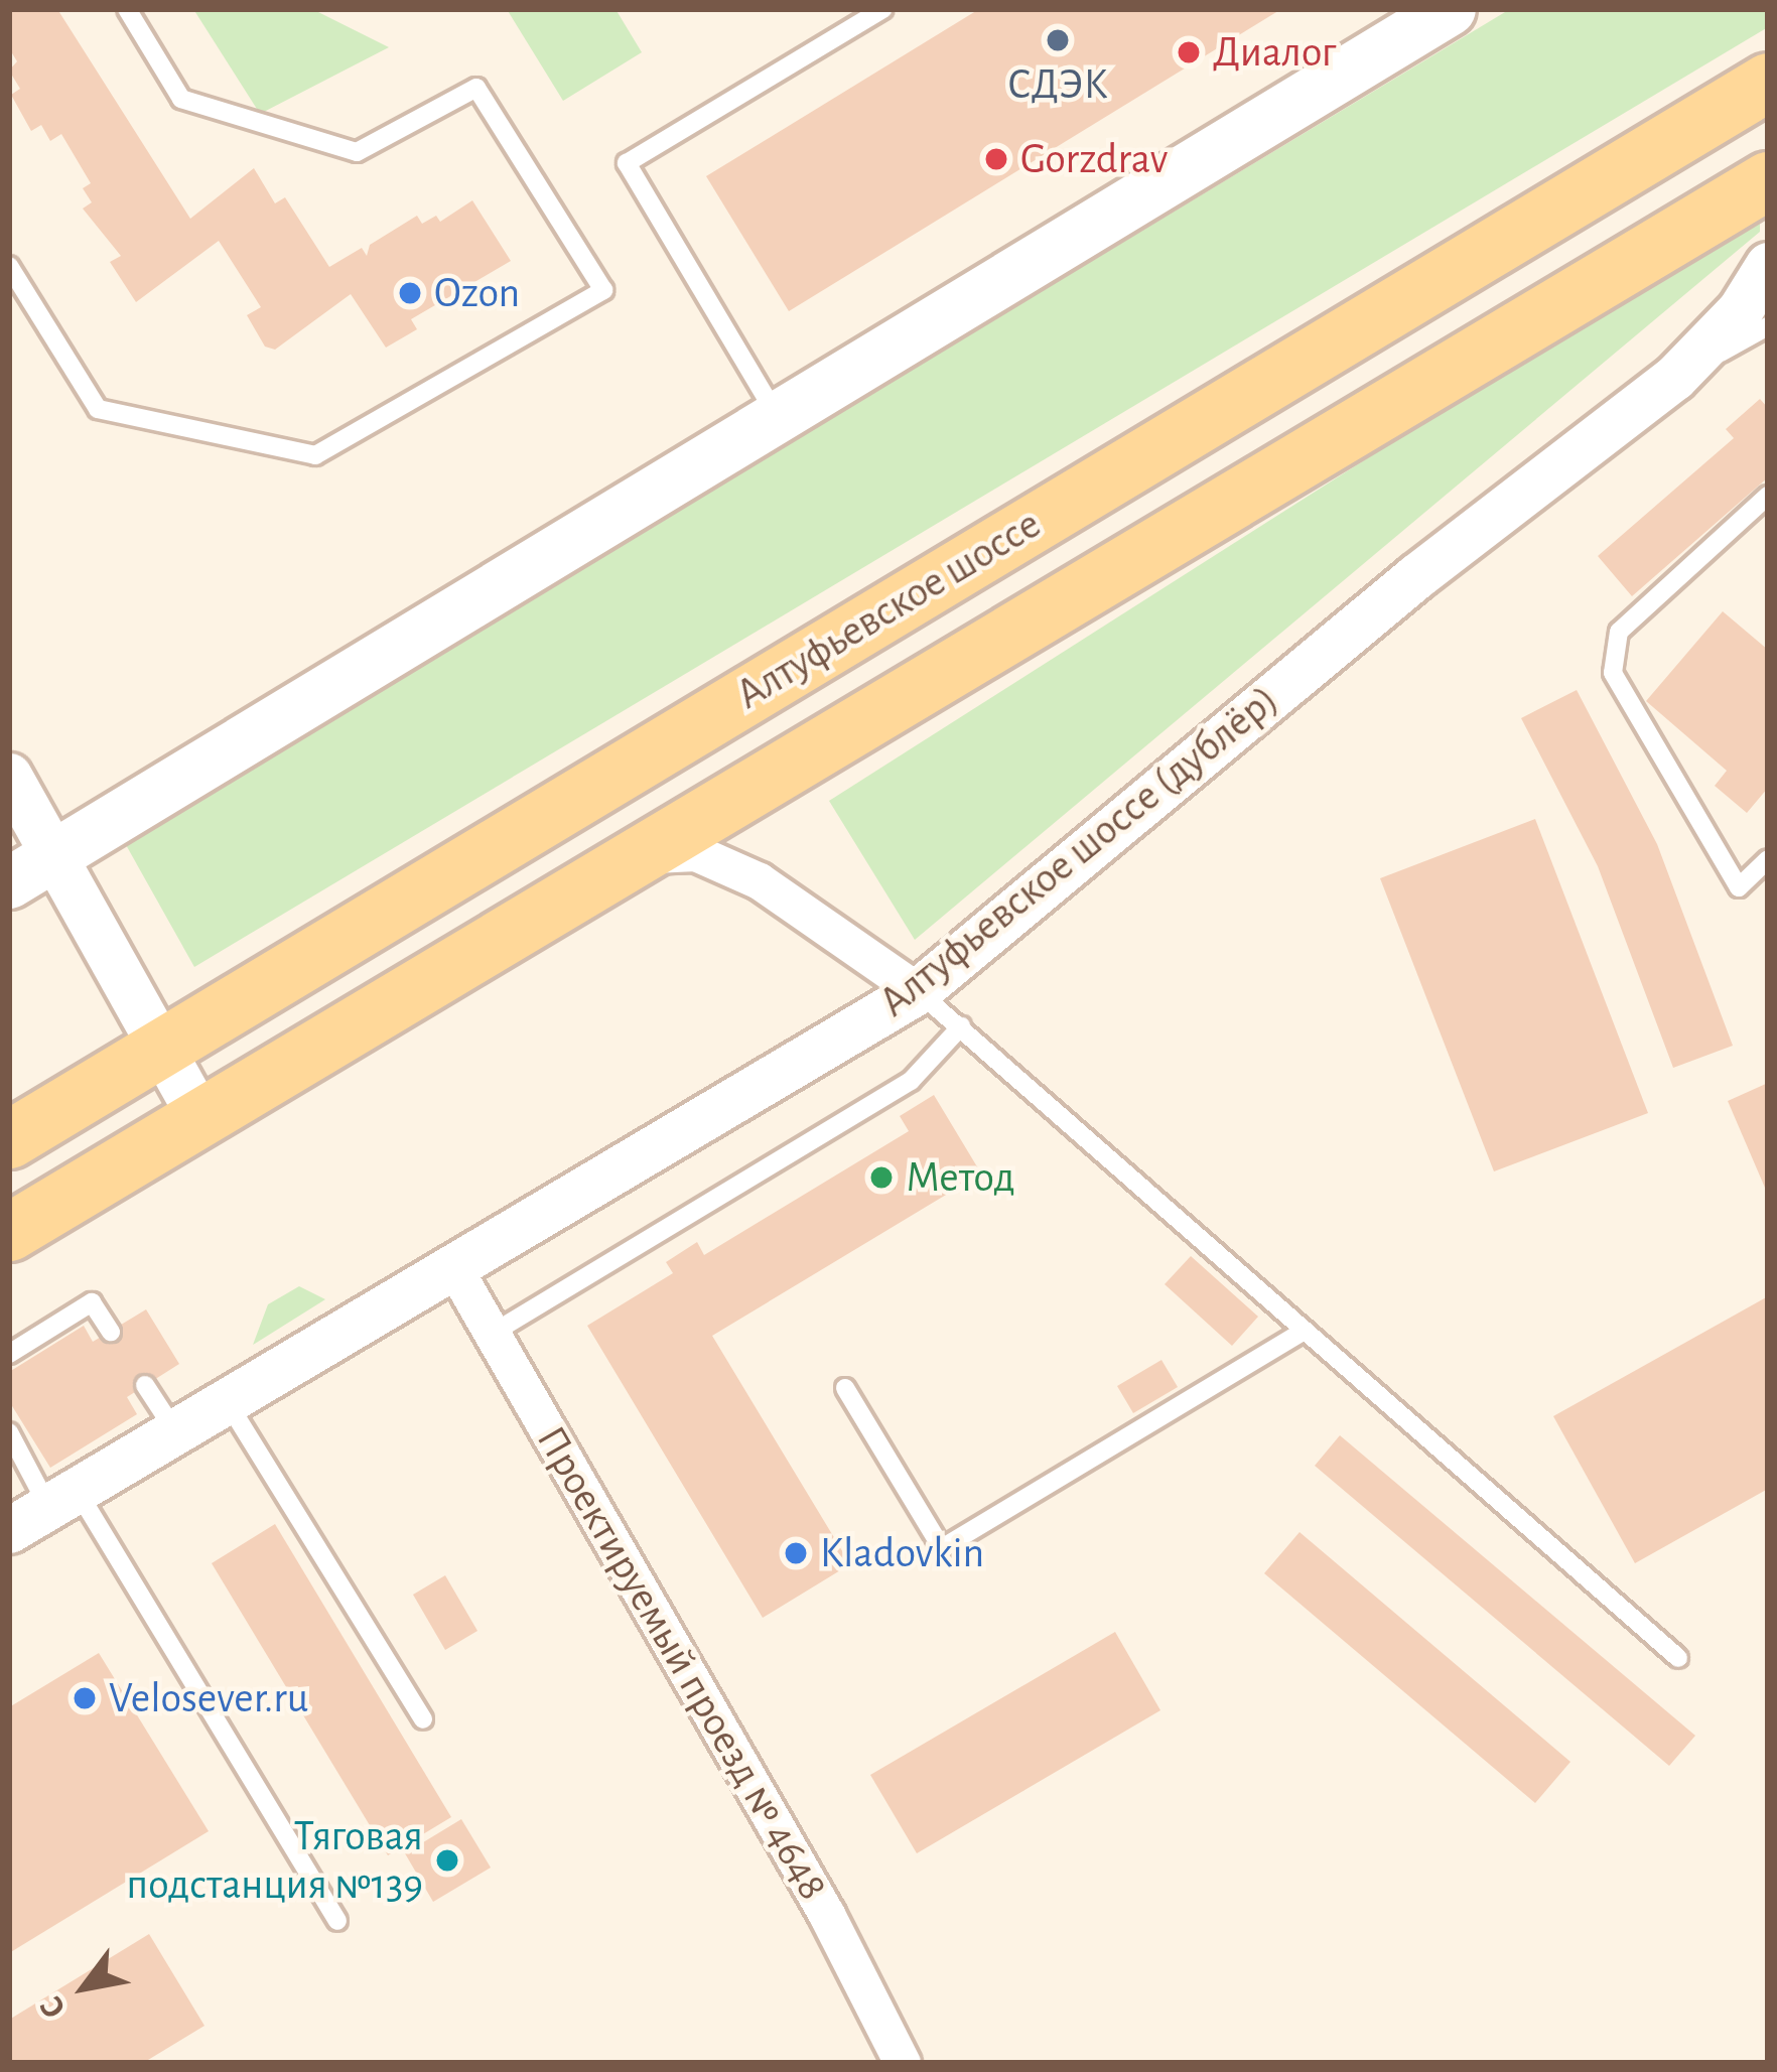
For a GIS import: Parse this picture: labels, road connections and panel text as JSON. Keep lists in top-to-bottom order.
{
  "streets": {
    "main road": ["Алтуфьевское шоссе"],
    "street": ["Алтуфьевское шоссе (дублёр)", "Проектируемый проезд № 4648"]
  },
  "crossings": [
    ["Алтуфьевское шоссе (дублёр)", "Проектируемый проезд № 4648"]
  ],
  "places": [
    "СДЭК",
    "Диалог",
    "Gorzdrav",
    "Ozon",
    "Метод",
    "Kladovkin",
    "Velosever.ru",
    "Тяговая подстанция №139"
  ],
  "north": "bottom left"
}
